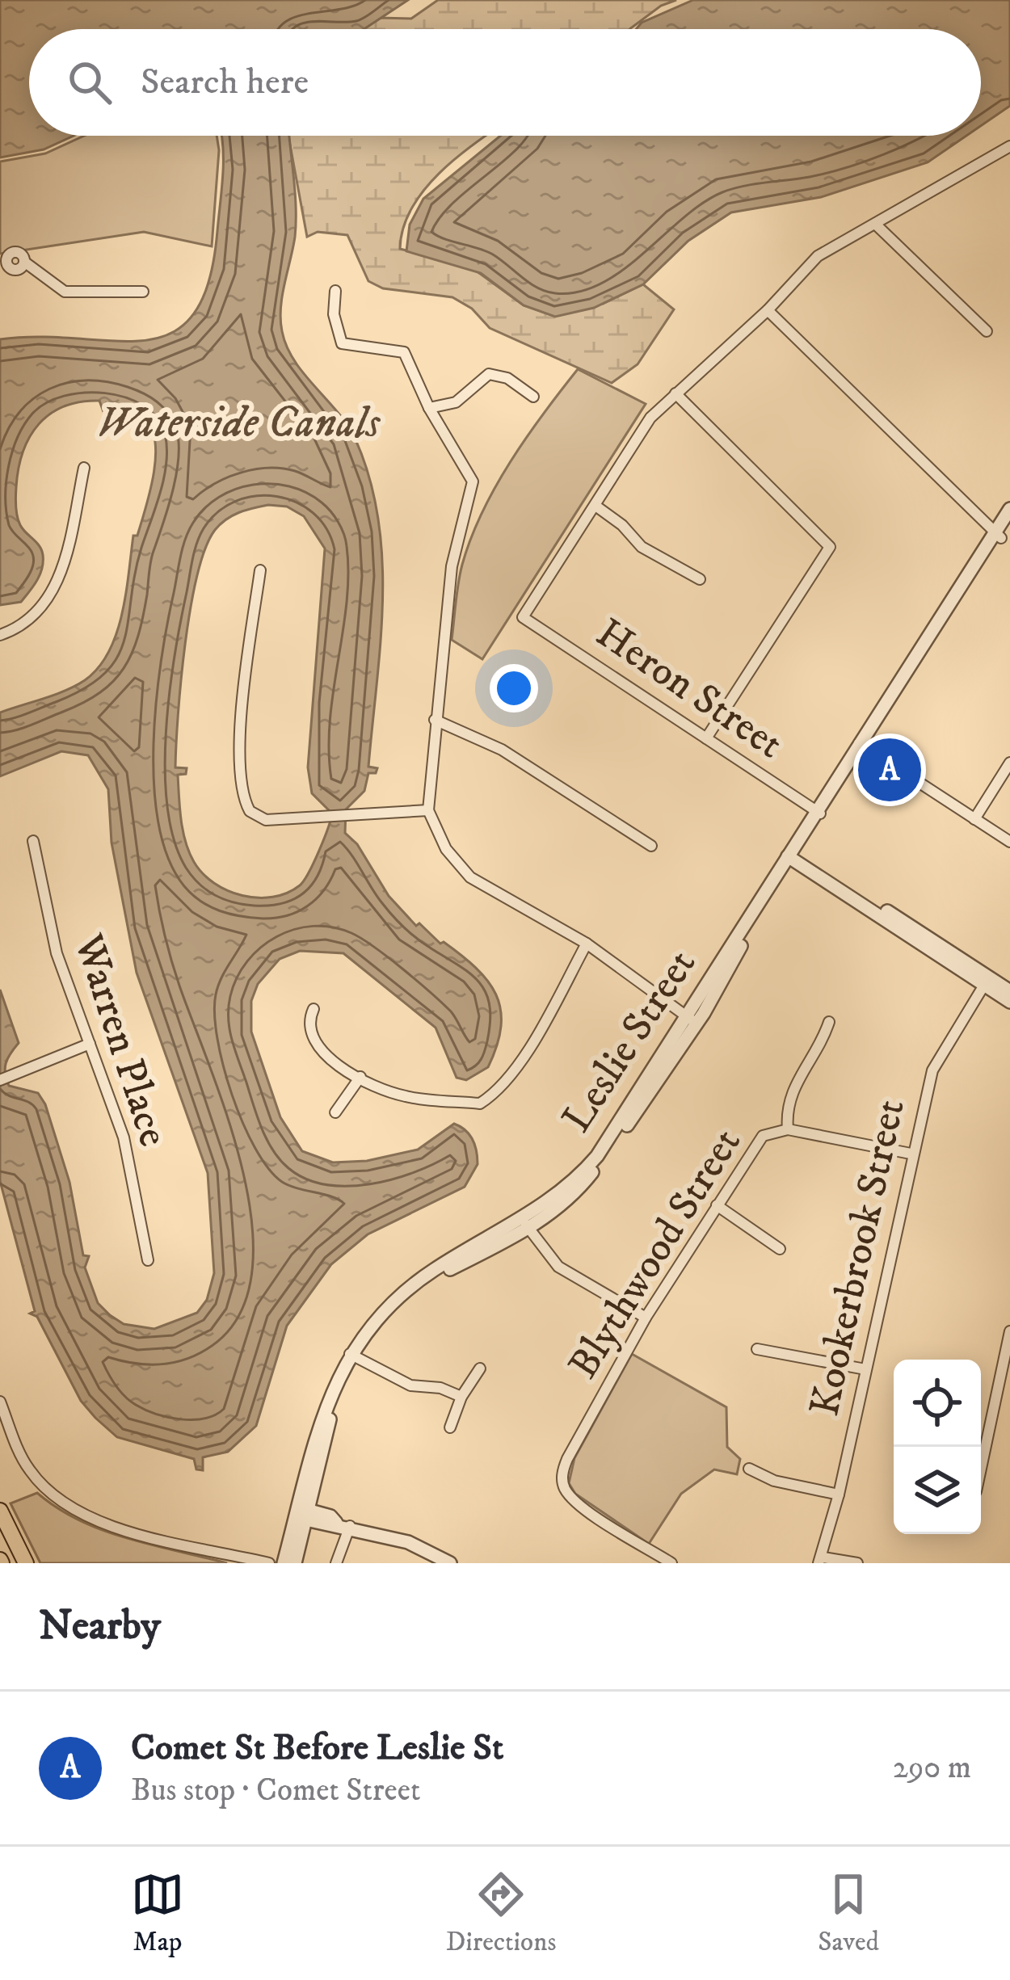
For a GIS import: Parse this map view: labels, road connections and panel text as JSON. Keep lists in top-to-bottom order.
{
  "streets": {
    "street": [
      "Heron Street",
      "Warren Place",
      "Leslie Street",
      "Blythwood Street",
      "Kookerbrook Street"
    ]
  },
  "crossings": [
    ["Heron Street", "Leslie Street"],
    ["Blythwood Street", "Kookerbrook Street"]
  ],
  "water": ["Waterside Canals"],
  "page": {
    "search": "Search here",
    "pins": "A",
    "heading": "Nearby",
    "list": [
      {
        "mark": "A",
        "name": "Comet St Before Leslie St",
        "note": "Bus stop · Comet Street",
        "value": "290 m"
      }
    ],
    "nav": ["Map", "Directions", "Saved"]
  }
}
